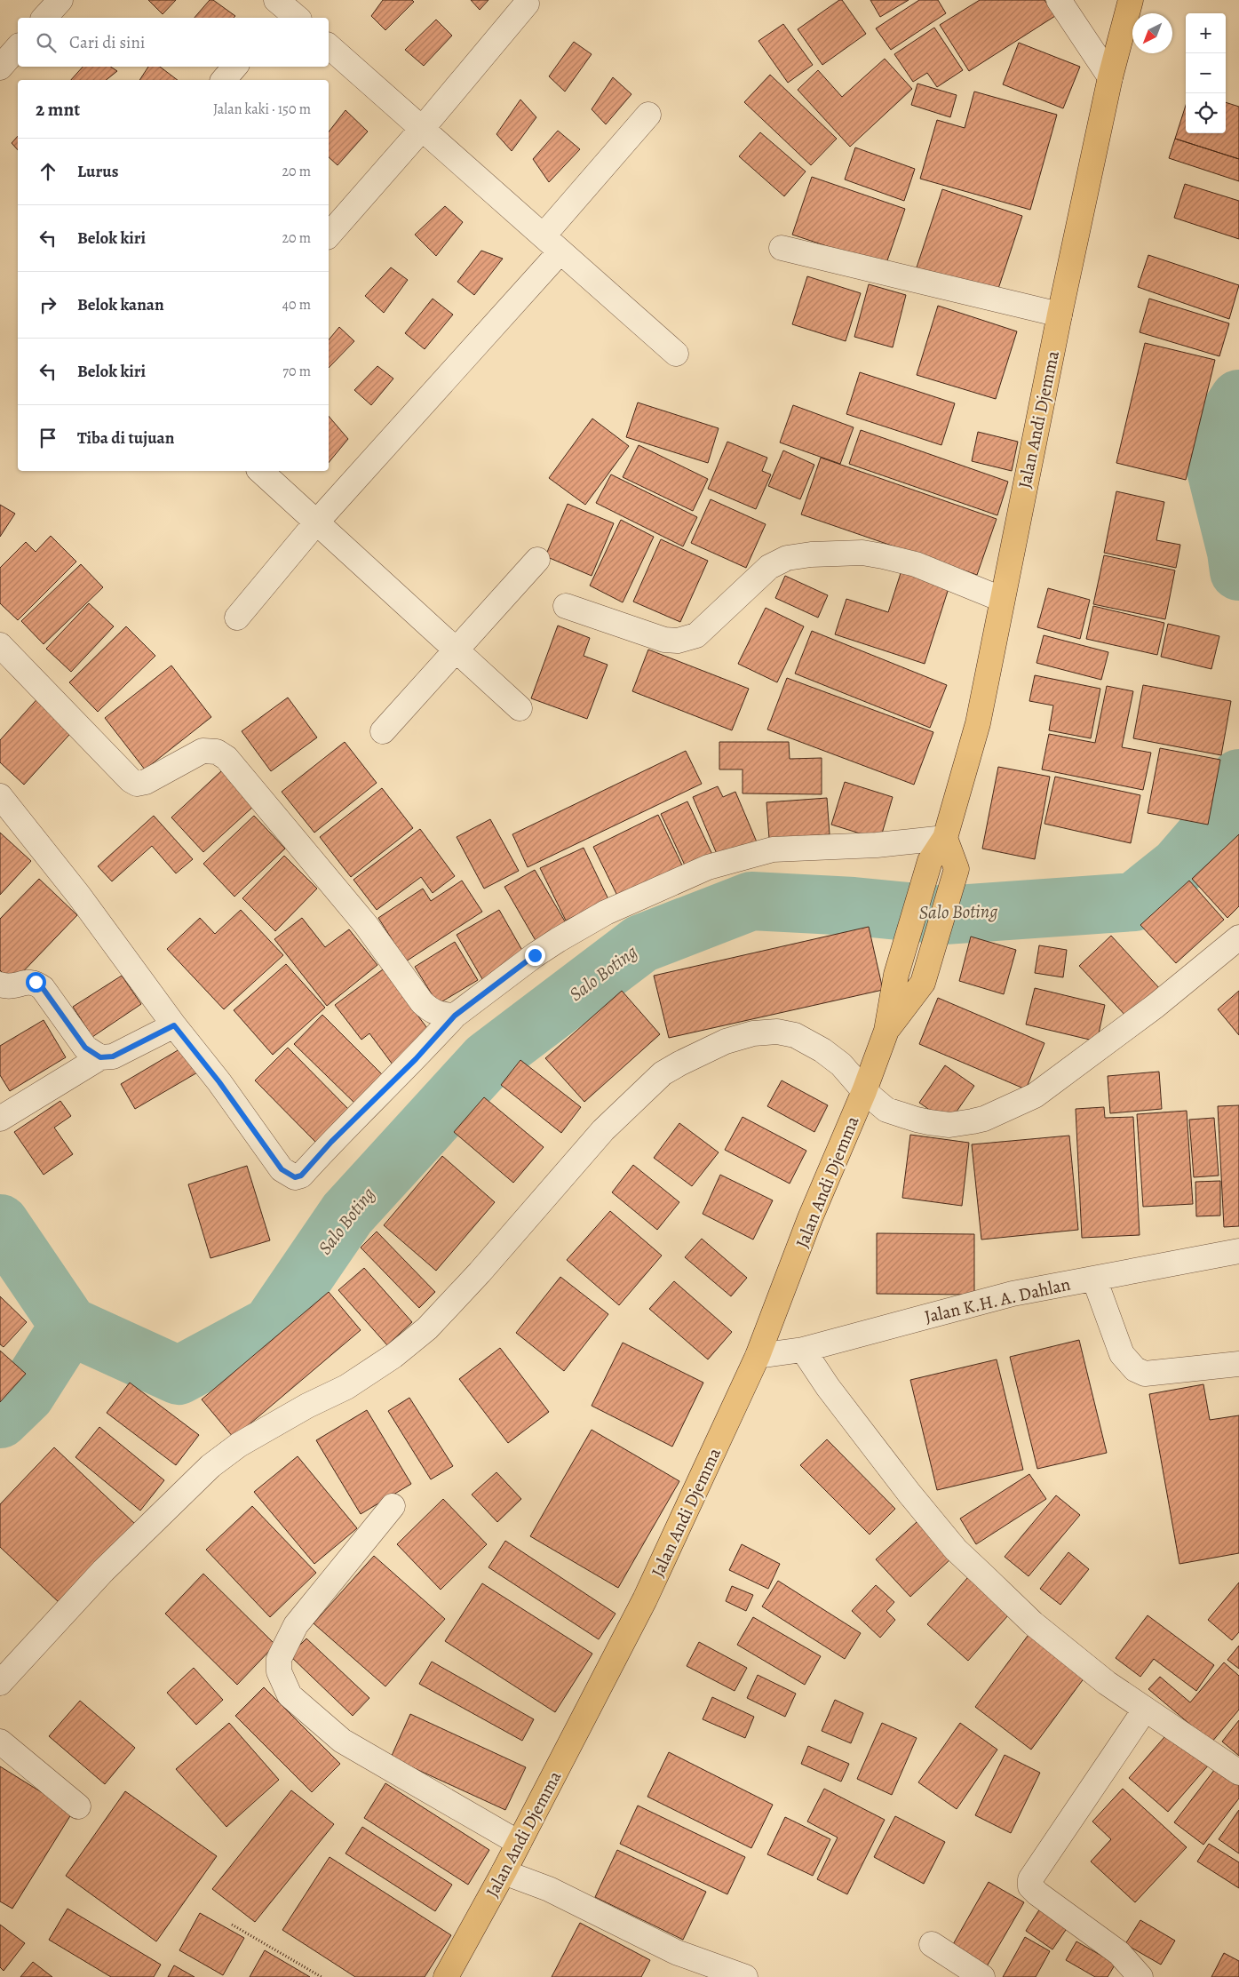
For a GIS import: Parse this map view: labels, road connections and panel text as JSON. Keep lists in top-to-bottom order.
{
  "streets": {
    "highway": ["Jalan Andi Djemma"],
    "street": ["Jalan K.H. A. Dahlan"]
  },
  "crossings": [
    ["Jalan Andi Djemma", "Jalan K.H. A. Dahlan"]
  ],
  "water": ["Salo Boting"],
  "north": "bottom left",
  "page": {
    "map_buttons": ["+", "−"],
    "search": "Cari di sini",
    "heading": ["2 mnt", "Jalan kaki · 150 m"],
    "list": [
      ["Lurus", "20 m"],
      ["Belok kiri", "20 m"],
      ["Belok kanan", "40 m"],
      ["Belok kiri", "70 m"],
      "Tiba di tujuan"
    ]
  }
}
